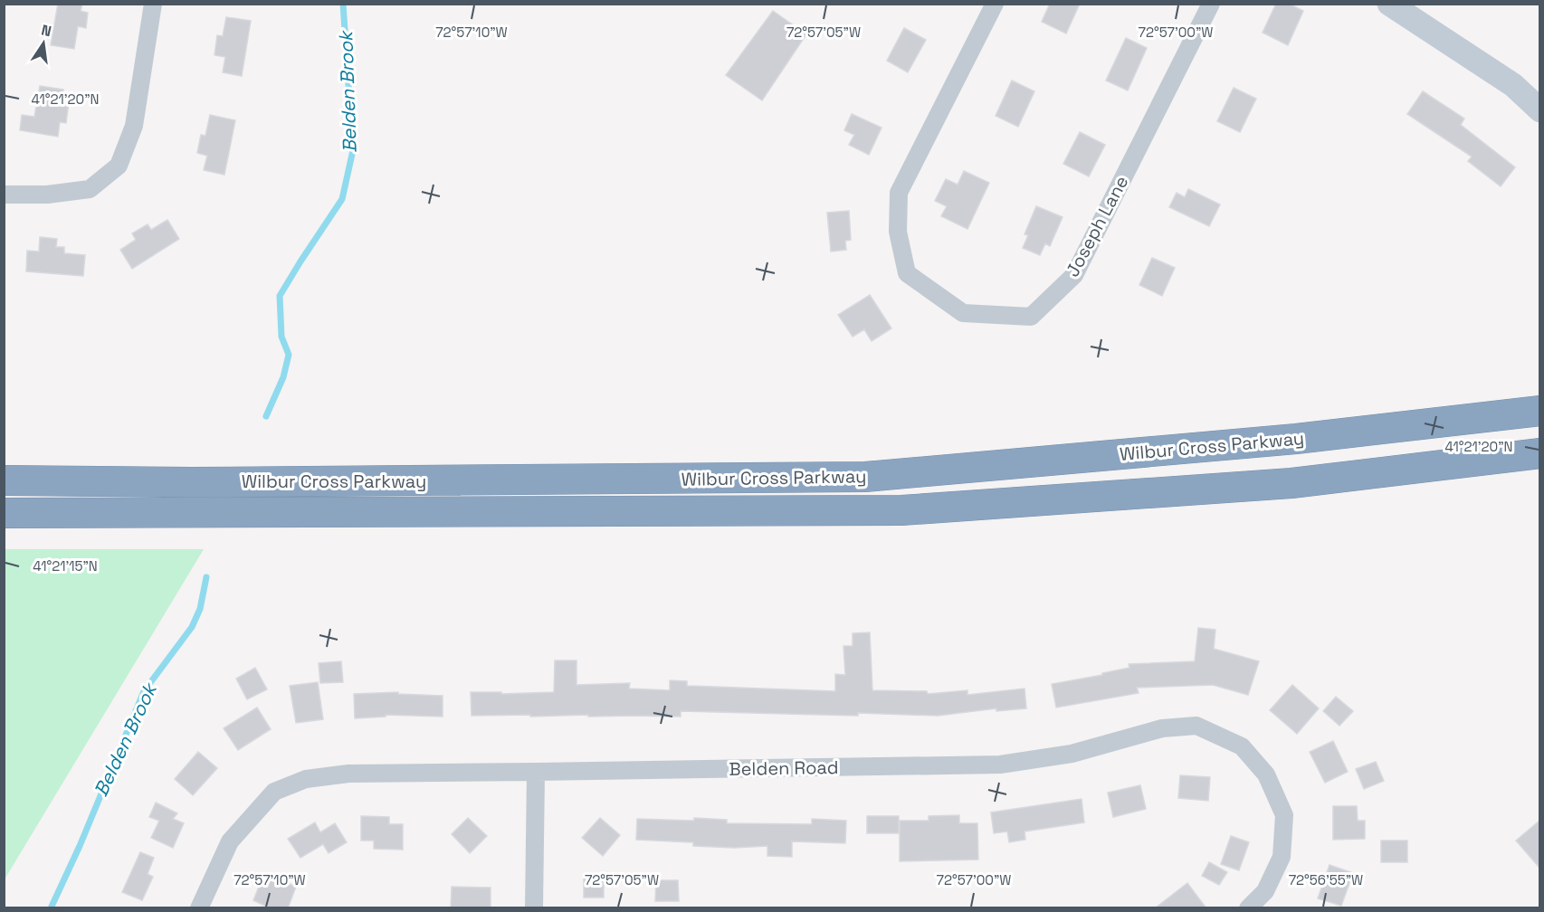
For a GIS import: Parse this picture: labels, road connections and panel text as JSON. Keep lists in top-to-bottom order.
{
  "streets": {
    "highway": ["Wilbur Cross Parkway"],
    "street": ["Joseph Lane", "Belden Road"]
  },
  "water": ["Belden Brook"],
  "north": "top",
  "coordinates": [
    "72°57'10\"W",
    "72°57'05\"W",
    "72°57'00\"W",
    "41°21'20\"N",
    "41°21'15\"N",
    "72°56'55\"W"
  ]
}
